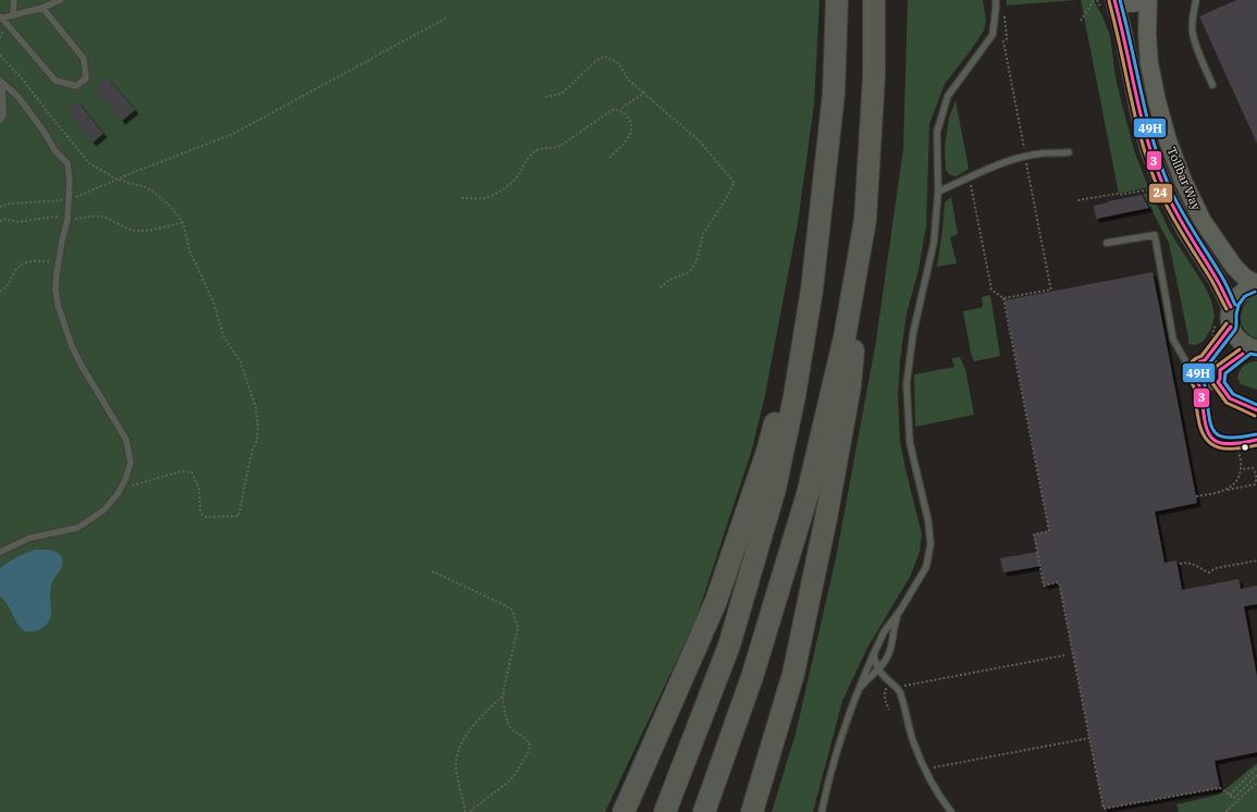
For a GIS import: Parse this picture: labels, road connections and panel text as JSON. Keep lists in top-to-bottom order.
{
  "streets": {
    "main road": ["Tollbar Way"]
  },
  "lines": ["transit line 3", "transit line 49H", "transit line 24"]
}
